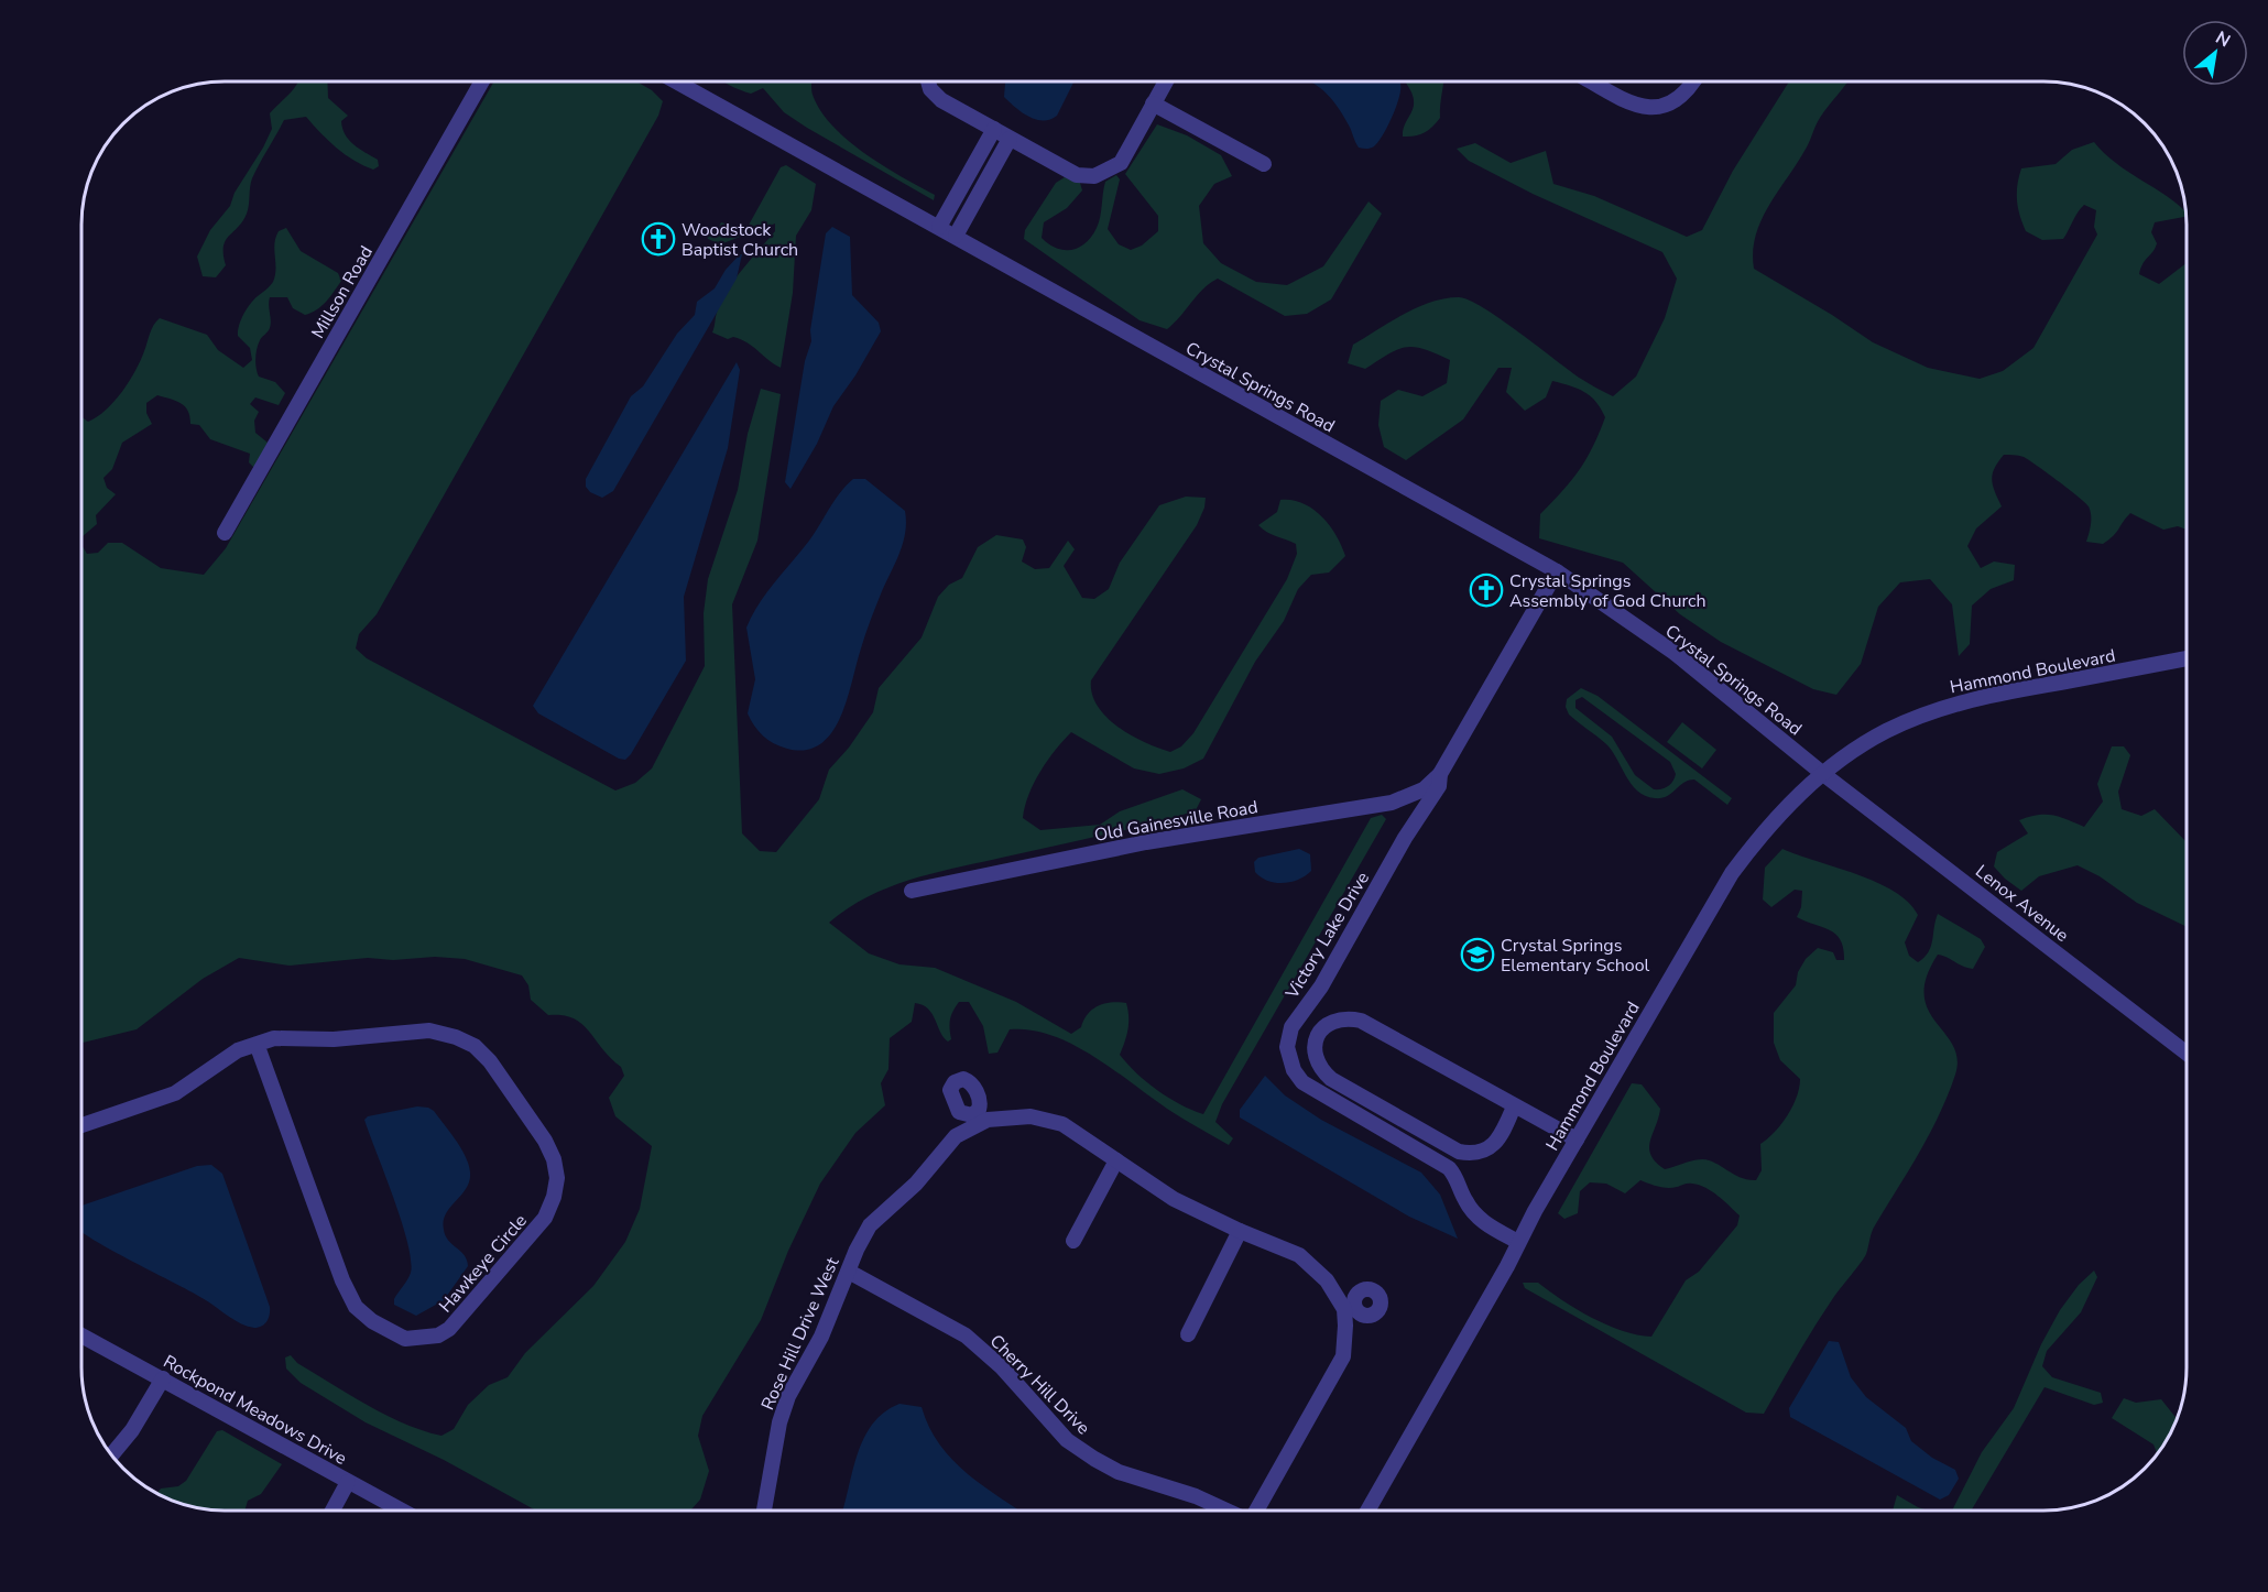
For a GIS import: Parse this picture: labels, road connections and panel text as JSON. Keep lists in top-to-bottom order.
{
  "streets": {
    "street": [
      "Millson Road",
      "Crystal Springs Road",
      "Hammond Boulevard",
      "Old Gainesville Road",
      "Lenox Avenue",
      "Victory Lake Drive",
      "Hawkeye Circle",
      "Rose Hill Drive West",
      "Cherry Hill Drive",
      "Rockpond Meadows Drive"
    ]
  },
  "crossings": [
    ["Crystal Springs Road", "Hammond Boulevard"],
    ["Crystal Springs Road", "Lenox Avenue"],
    ["Crystal Springs Road", "Victory Lake Drive"],
    ["Hammond Boulevard", "Lenox Avenue"],
    ["Hammond Boulevard", "Victory Lake Drive"],
    ["Old Gainesville Road", "Victory Lake Drive"],
    ["Rose Hill Drive West", "Cherry Hill Drive"]
  ],
  "places": {
    "church": ["Woodstock Baptist Church", "Crystal Springs Assembly of God Church"],
    "school or university": ["Crystal Springs Elementary School"]
  },
  "north": "top right"
}
